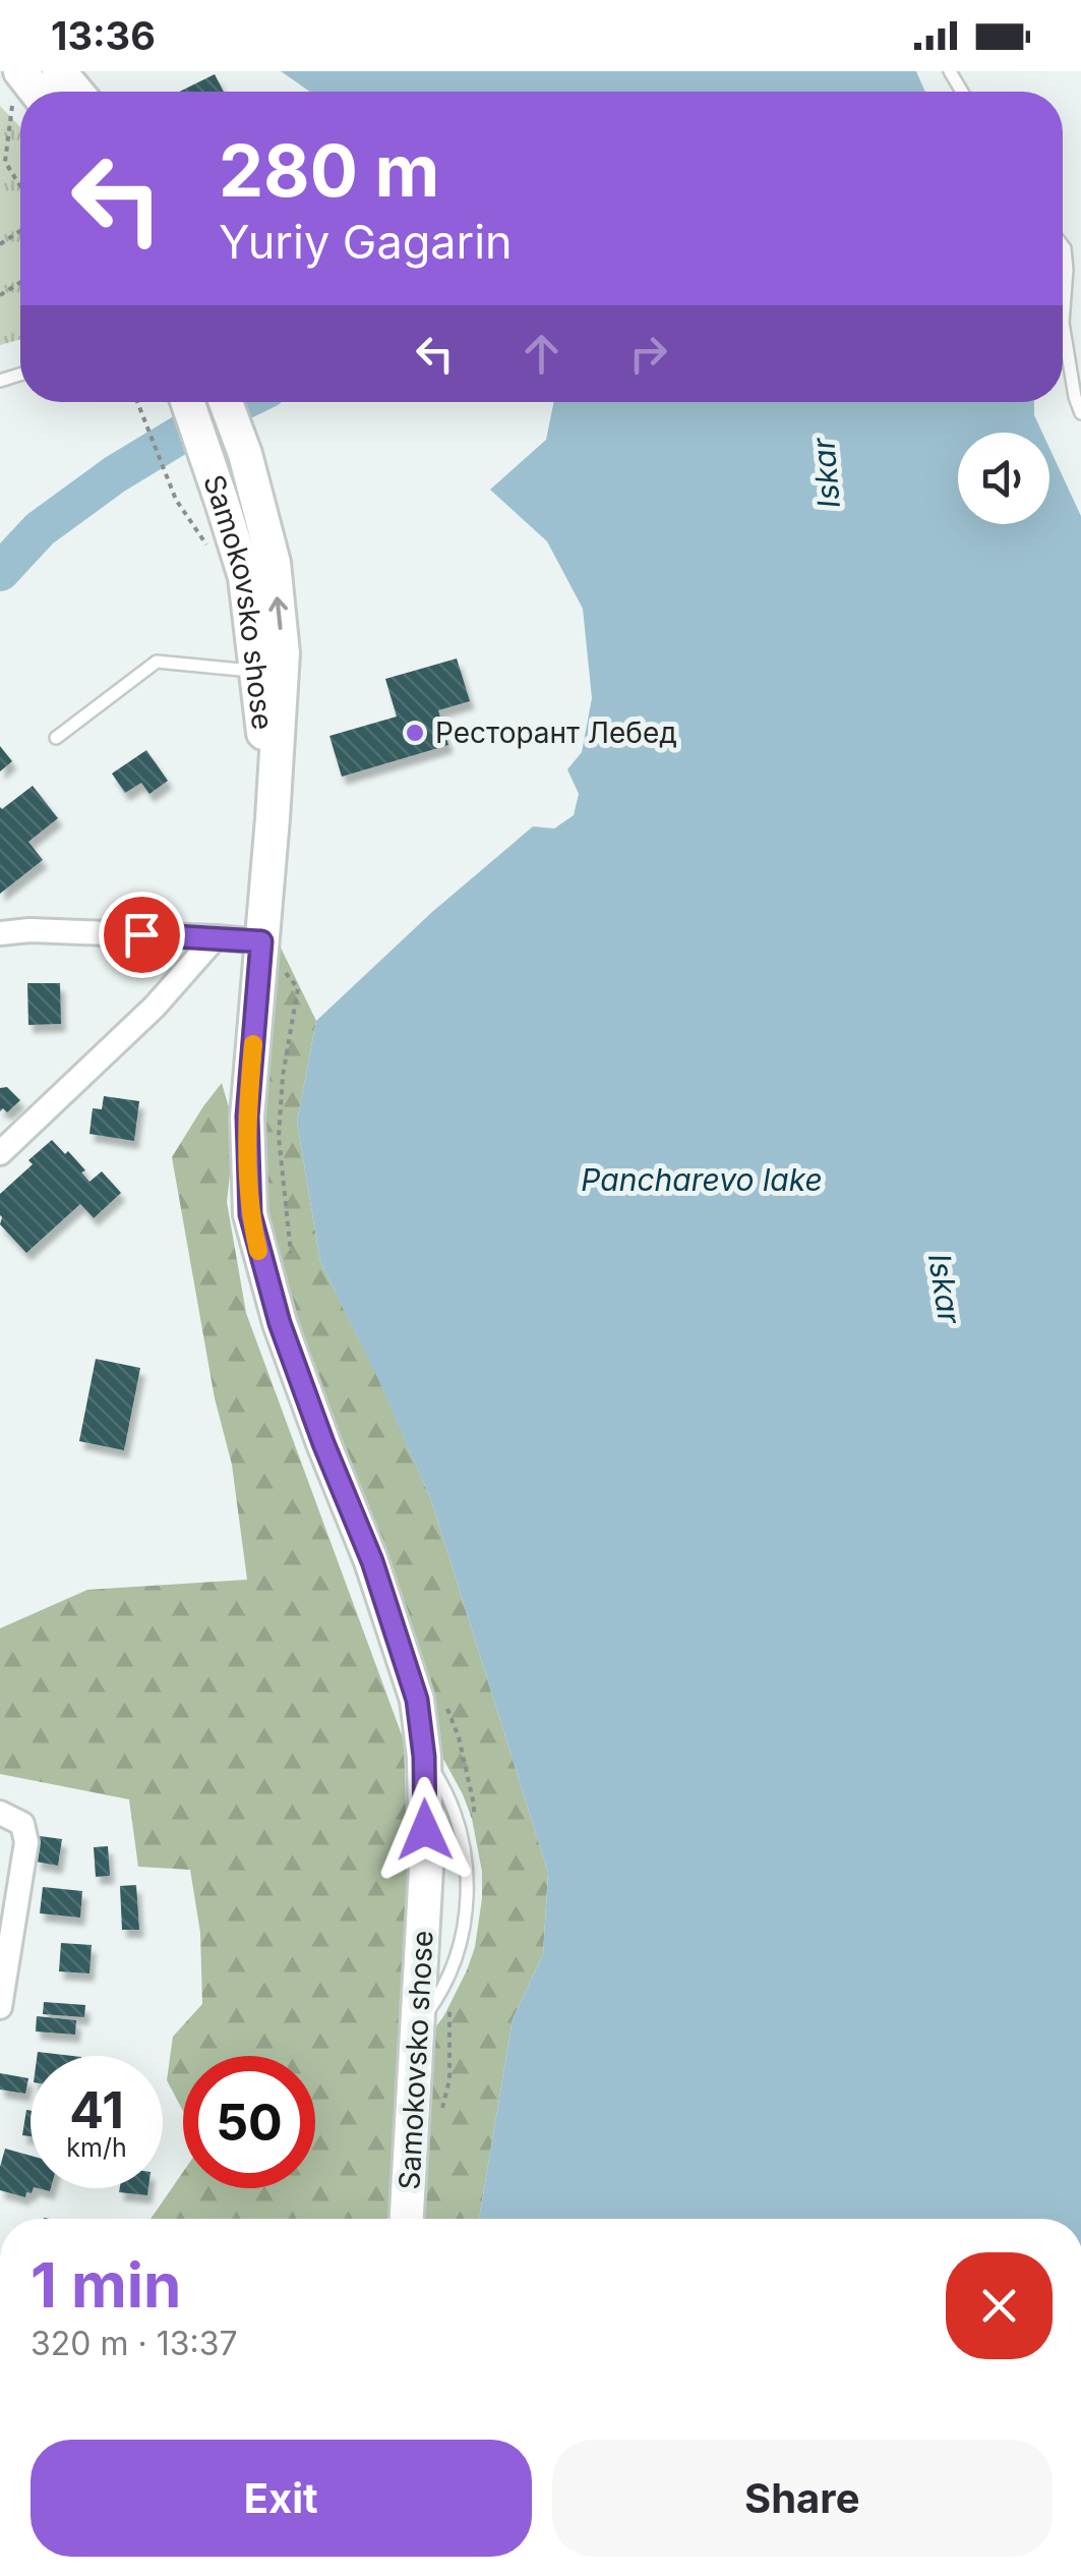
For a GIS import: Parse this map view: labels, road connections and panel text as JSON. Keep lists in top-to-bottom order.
{
  "streets": {
    "main road": ["Samokovsko shose"]
  },
  "water": ["Iskar", "Pancharevo lake"],
  "places": ["Ресторант Лебед"],
  "page": {
    "status": "13:36",
    "turn": ["280 m", "Yuriy Gagarin"],
    "speed": "41 km/h",
    "limit": "50",
    "heading": ["1 min", "320 m · 13:37"],
    "buttons": ["Exit", "Share"]
  }
}
